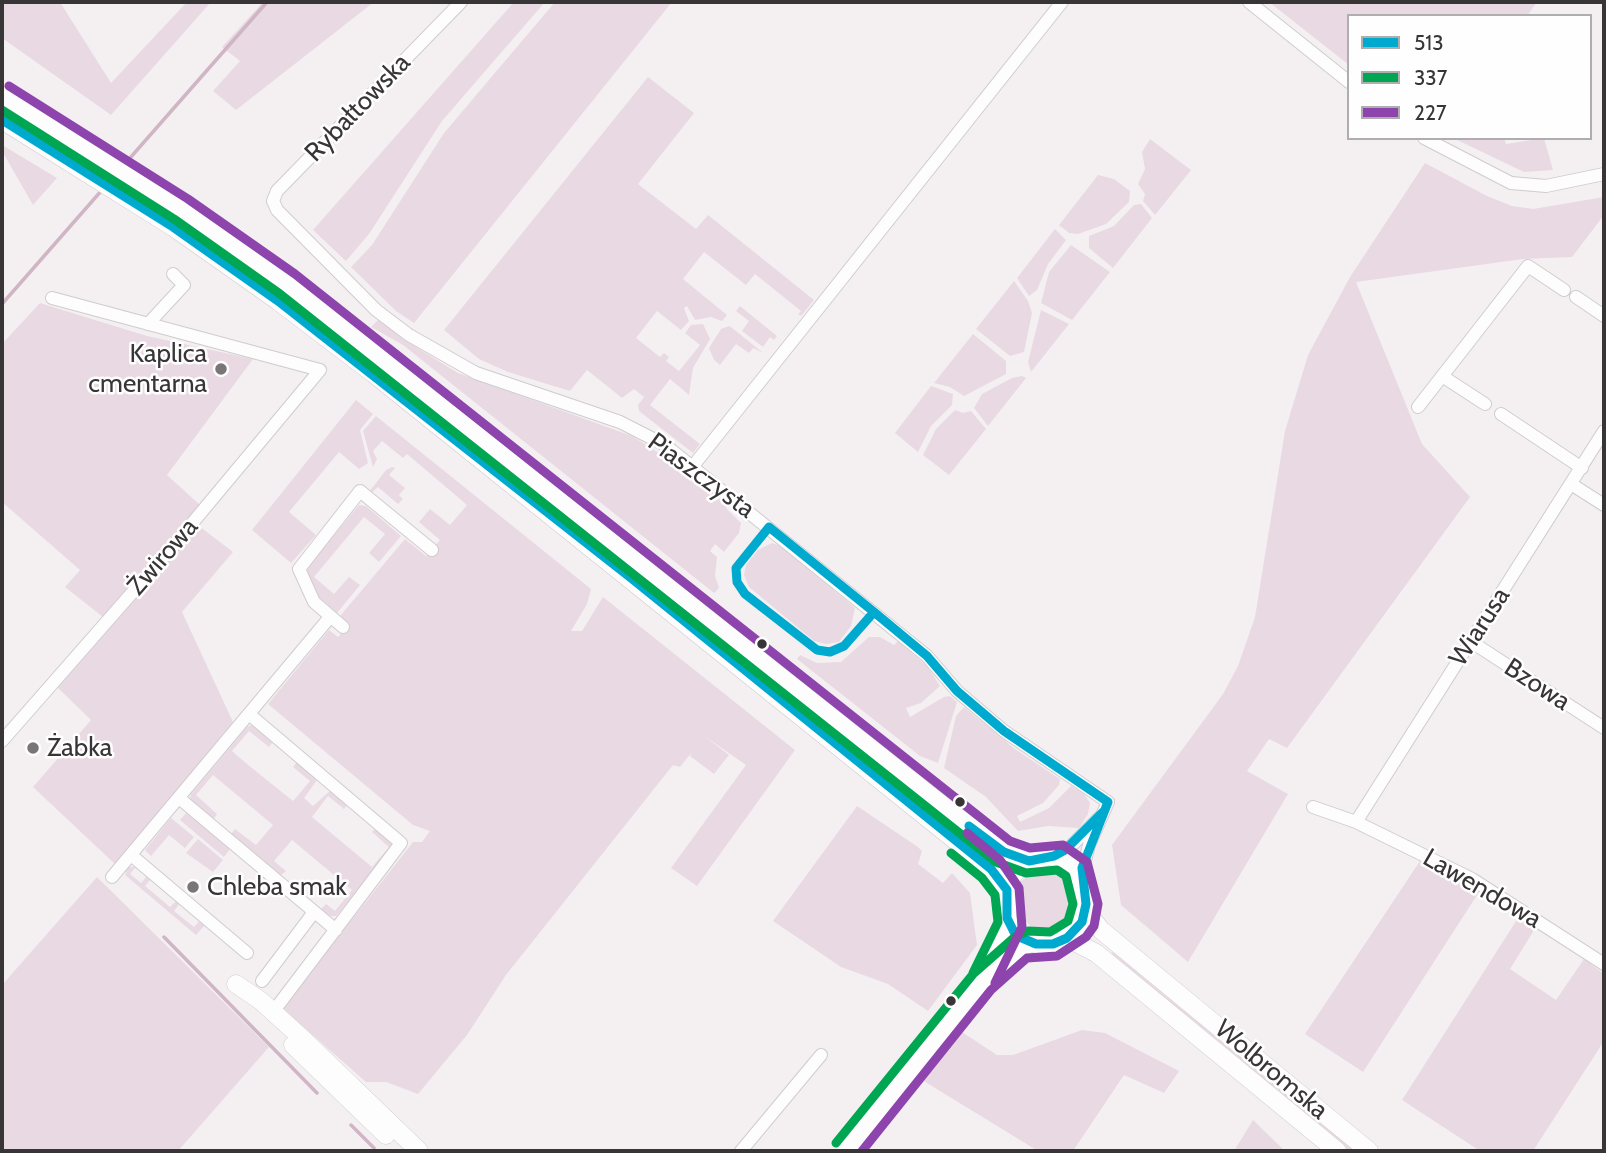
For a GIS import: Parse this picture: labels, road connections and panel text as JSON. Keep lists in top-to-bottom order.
{
  "streets": {
    "main road": ["Wolbromska"],
    "street": [
      "Rybałtowska",
      "Piaszczysta",
      "Żwirowa",
      "Wiarusa",
      "Bzowa",
      "Lawendowa"
    ]
  },
  "crossings": [
    ["Rybałtowska", "Piaszczysta"],
    ["Wiarusa", "Bzowa"],
    ["Wiarusa", "Lawendowa"]
  ],
  "places": ["Kaplica cmentarna", "Żabka", "Chleba smak"],
  "lines": ["transit line 227", "transit line 337", "transit line 513"],
  "legend": ["513", "337", "227"]
}
